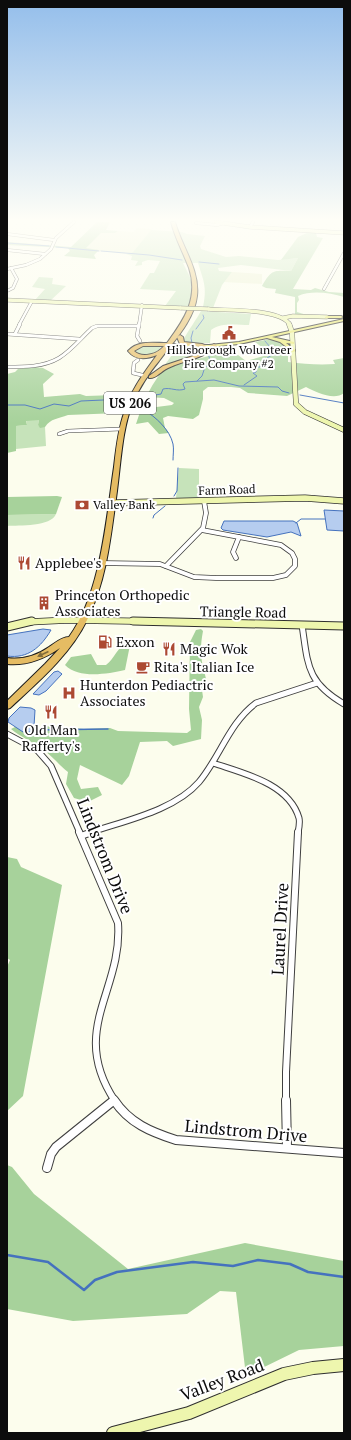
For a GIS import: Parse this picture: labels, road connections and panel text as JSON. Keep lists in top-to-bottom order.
{
  "streets": {
    "highway": ["US 206"],
    "street": [
      "Farm Road",
      "Triangle Road",
      "Lindstrom Drive",
      "Laurel Drive",
      "Valley Road"
    ]
  },
  "crossings": [
    ["US 206", "Farm Road"],
    ["US 206", "Triangle Road"],
    ["Lindstrom Drive", "Laurel Drive"]
  ],
  "places": {
    "public building": ["Hillsborough Volunteer Fire Company #2"],
    "bank": ["Valley Bank"],
    "restaurant": ["Applebee's", "Magic Wok", "Old Man Rafferty's"],
    "building": ["Princeton Orthopedic Associates"],
    "fuel station": ["Exxon"],
    "cafe": ["Rita's Italian Ice"],
    "hospital": ["Hunterdon Pediactric Associates"]
  }
}
